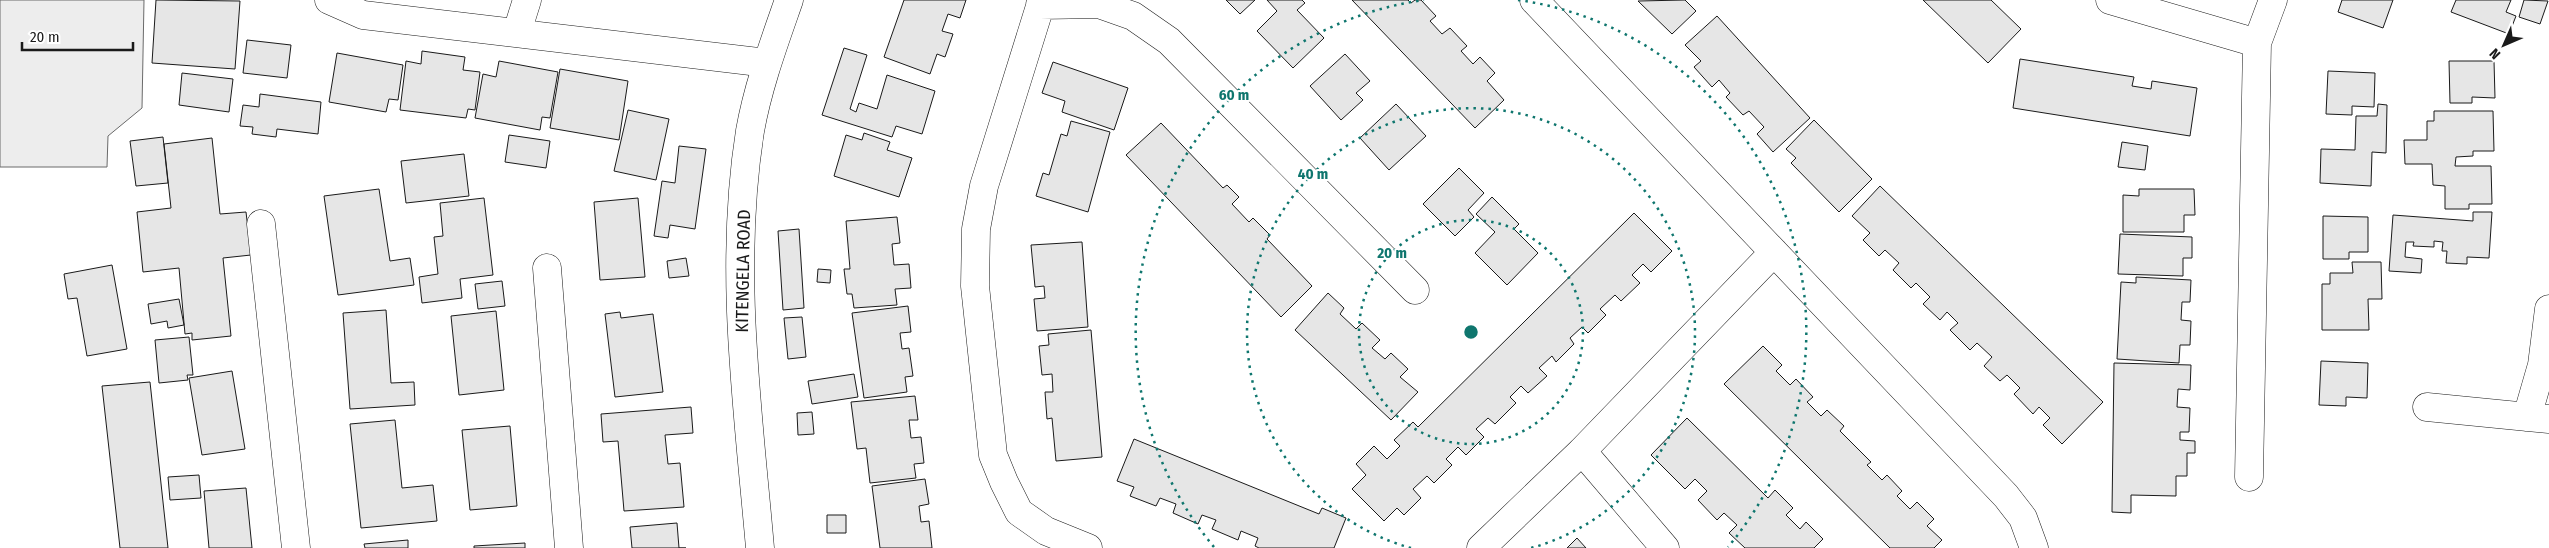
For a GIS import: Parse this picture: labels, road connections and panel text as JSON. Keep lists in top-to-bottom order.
{
  "streets": {
    "street": ["KITENGELA ROAD"]
  },
  "scale_bar": "20 m",
  "north": "bottom left",
  "rings": ["60 m", "40 m", "20 m"]
}
